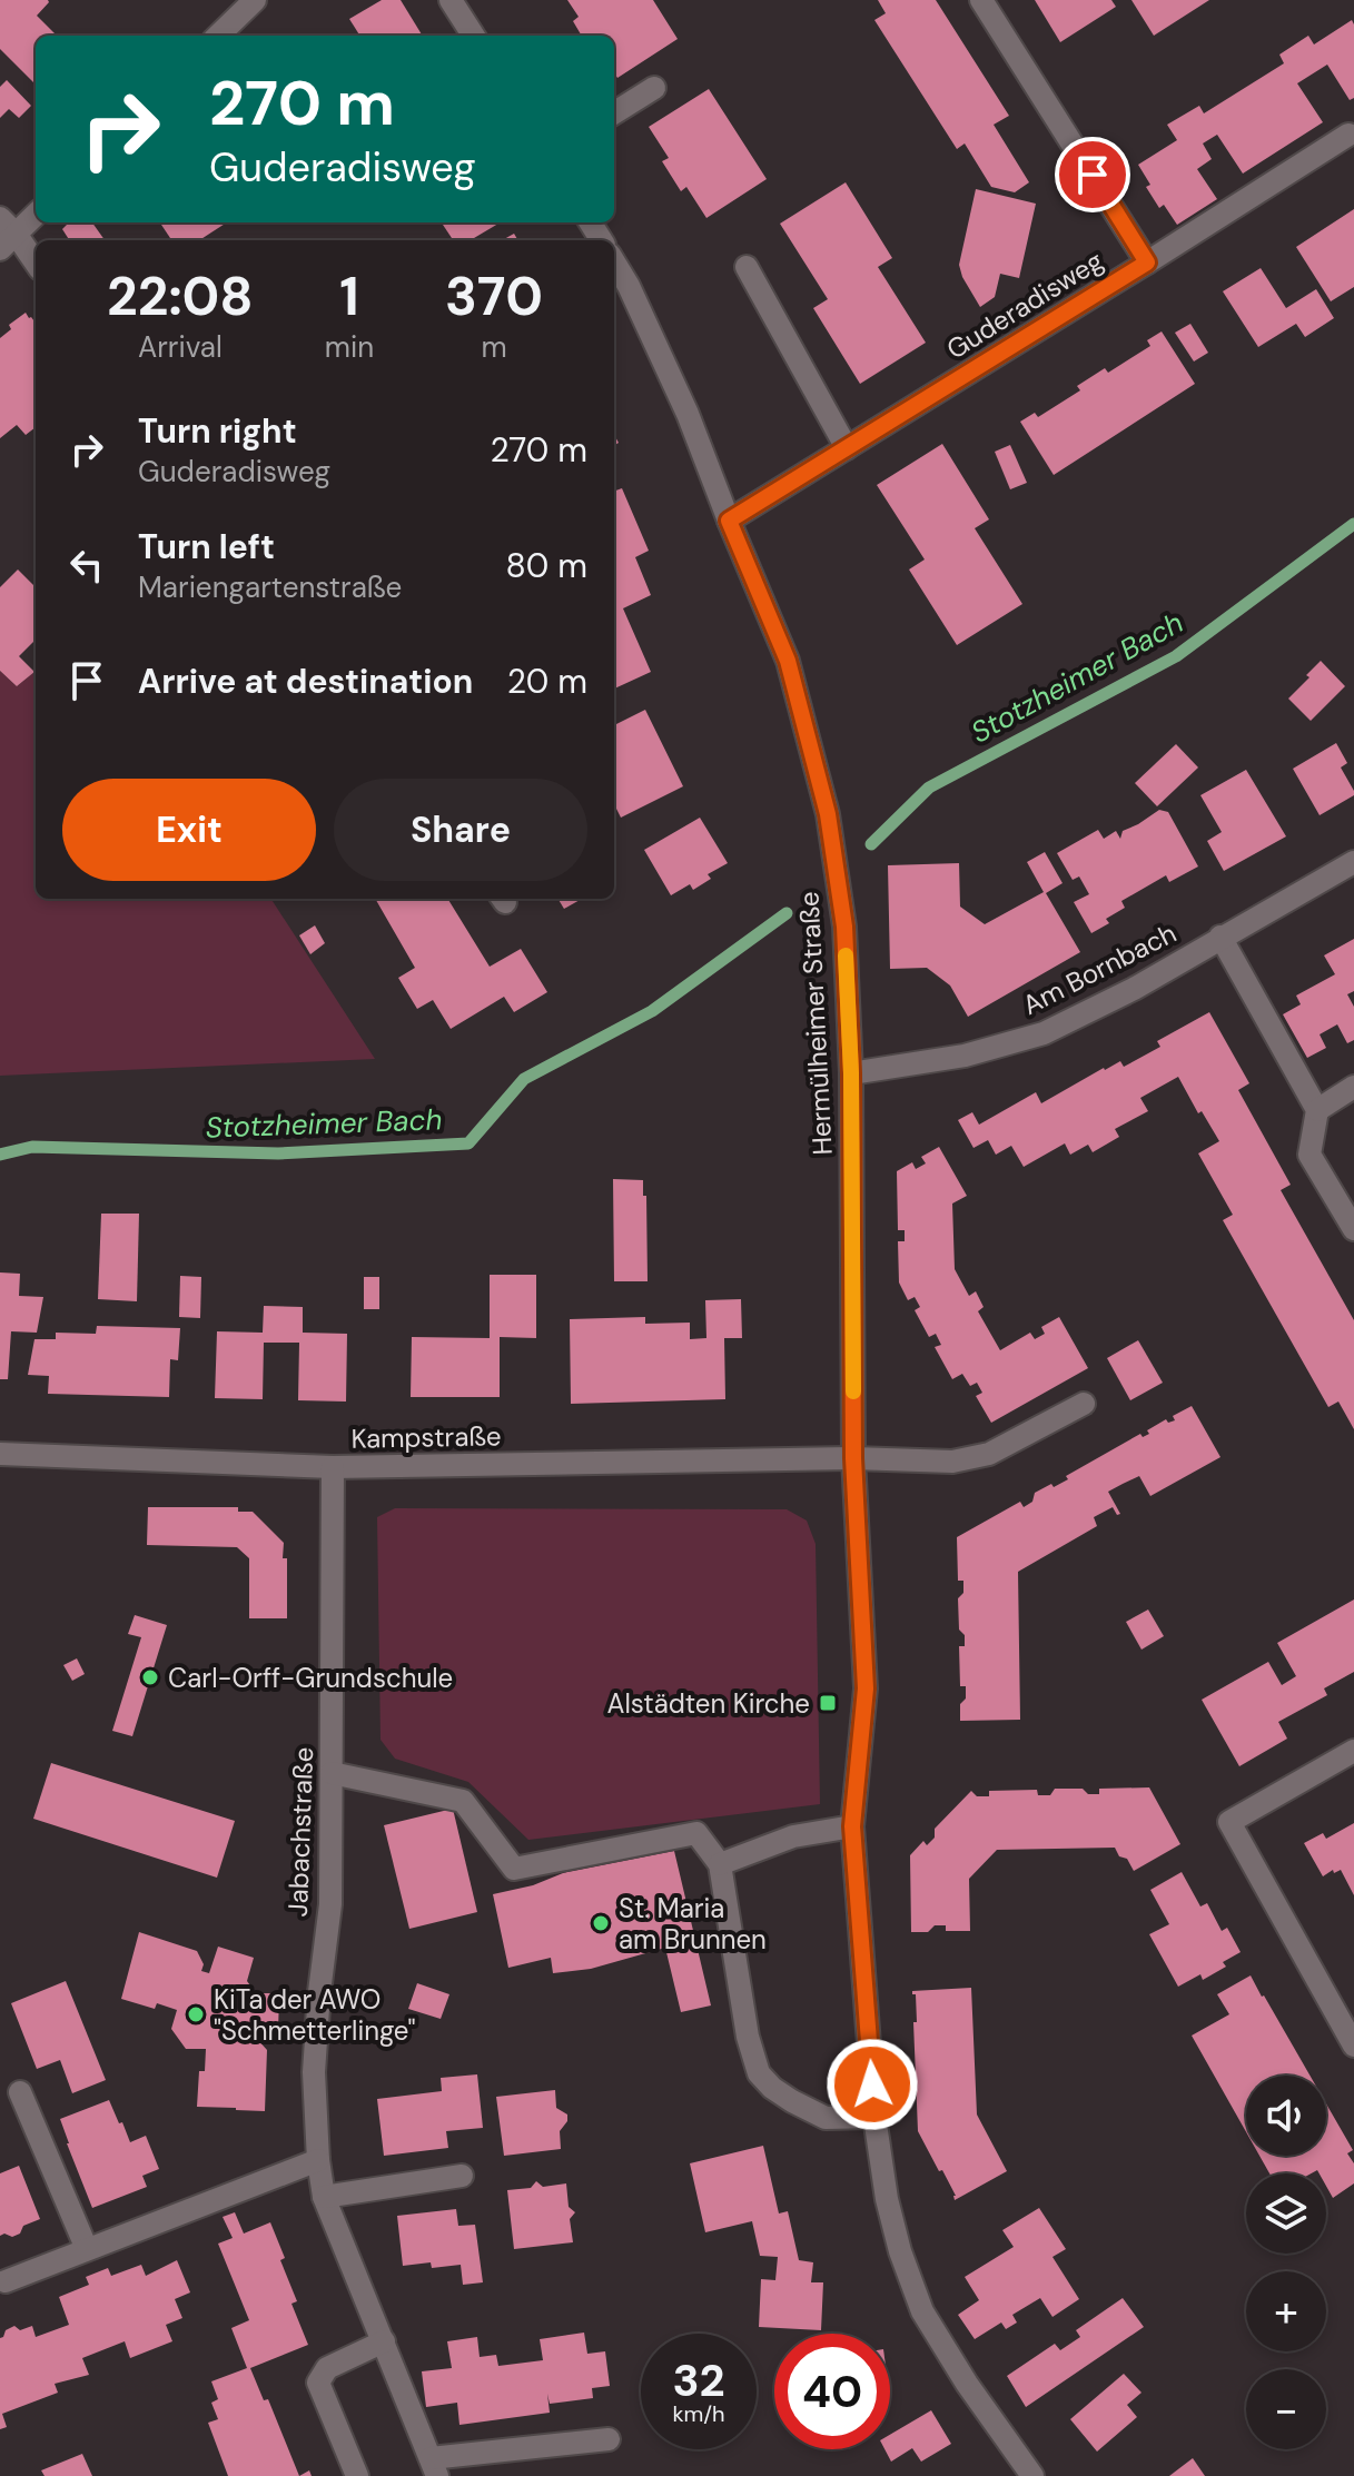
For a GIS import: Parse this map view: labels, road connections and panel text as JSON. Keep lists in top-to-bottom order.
{
  "streets": {
    "street": [
      "Guderadisweg",
      "Am Bornbach",
      "Hermülheimer Straße",
      "Kampstraße",
      "Jabachstraße"
    ]
  },
  "crossings": [
    ["Guderadisweg", "Hermülheimer Straße"],
    ["Am Bornbach", "Hermülheimer Straße"],
    ["Hermülheimer Straße", "Kampstraße"],
    ["Kampstraße", "Jabachstraße"]
  ],
  "water": ["Stotzheimer Bach"],
  "places": {
    "other": ["Carl-Orff-Grundschule", "St. Maria am Brunnen", "KiTa der AWO \"Schmetterlinge\""],
    "transit": ["Alstädten Kirche"]
  },
  "page": {
    "turn": ["270 m", "Guderadisweg"],
    "eta": [
      "22:08",
      "Arrival",
      "1",
      "min",
      "370",
      "m"
    ],
    "list": [
      {
        "name": "Turn right",
        "note": "Guderadisweg",
        "value": "270 m"
      },
      {
        "name": "Turn left",
        "note": "Mariengartenstraße",
        "value": "80 m"
      },
      {
        "name": "Arrive at destination",
        "value": "20 m"
      }
    ],
    "buttons": ["Exit", "Share"],
    "map_buttons": ["+", "−"],
    "speed": "32 km/h",
    "limit": "40"
  }
}
